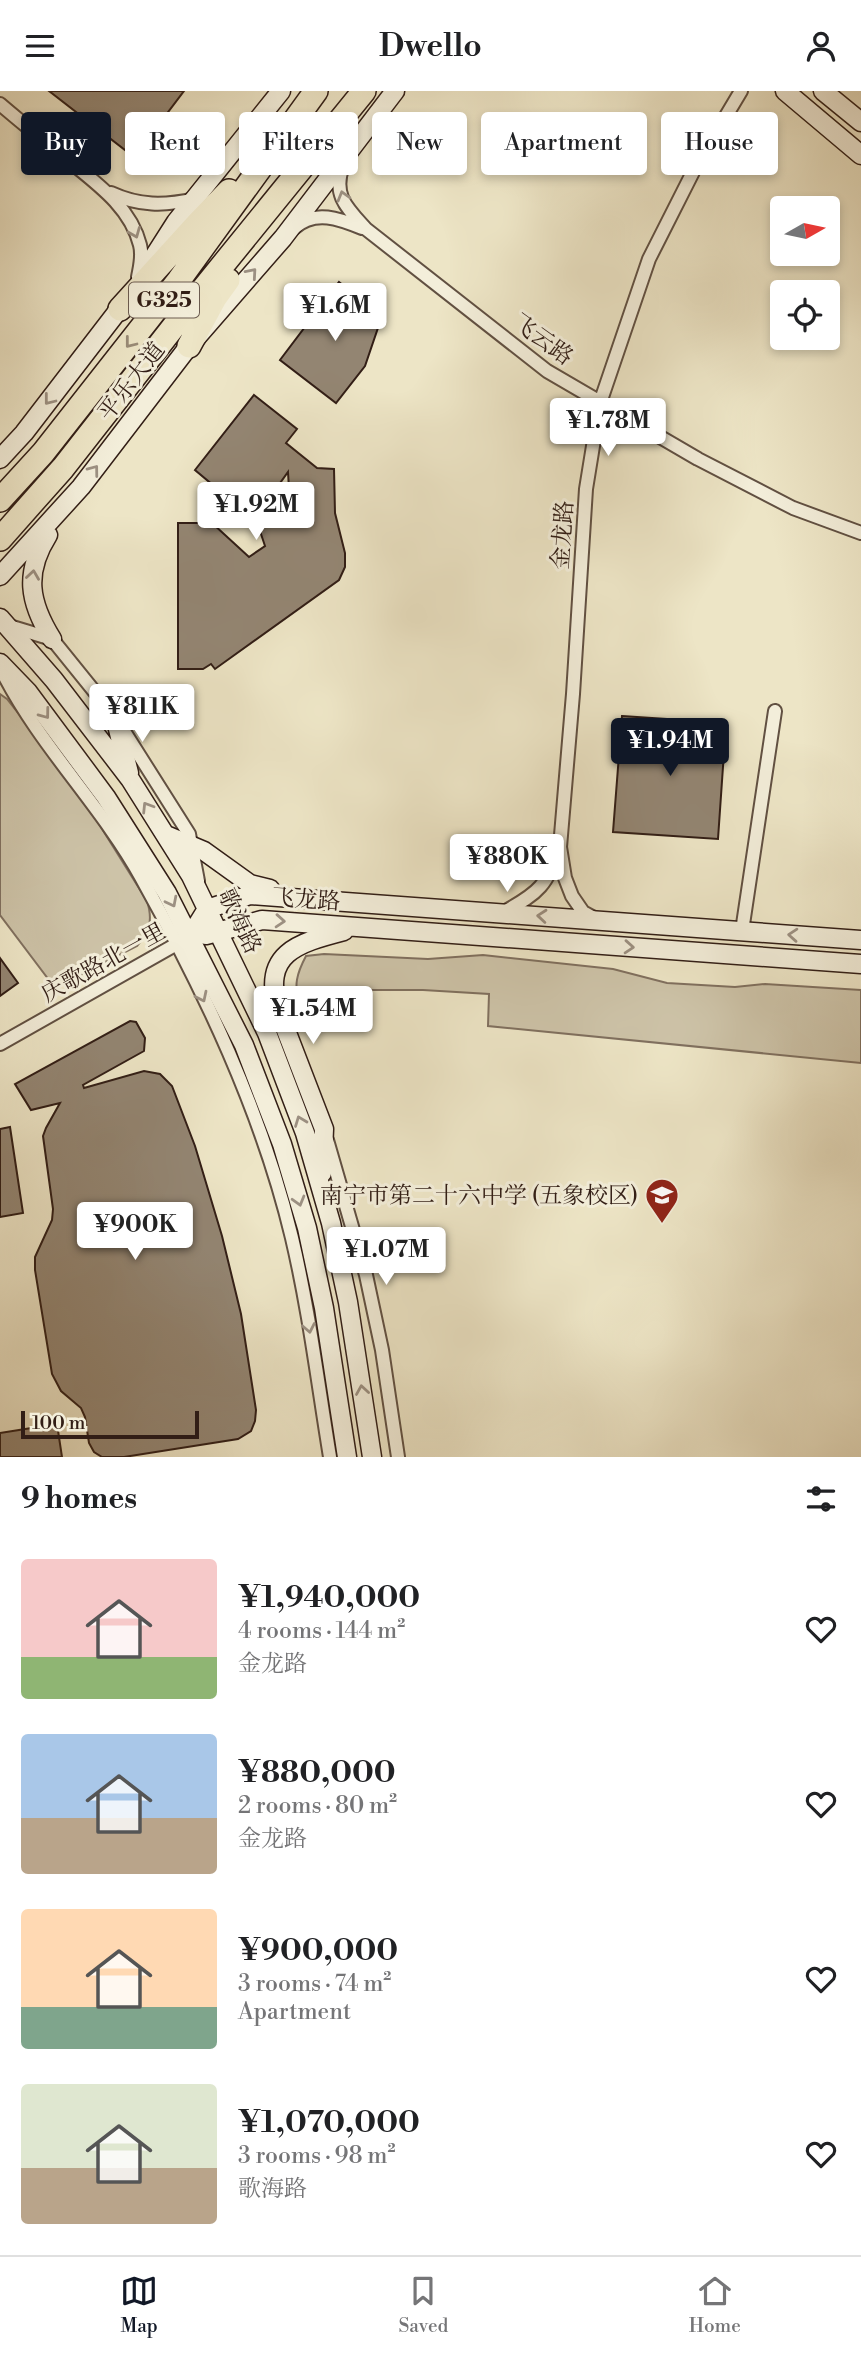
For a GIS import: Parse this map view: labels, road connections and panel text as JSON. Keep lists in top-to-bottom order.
{
  "streets": {
    "highway": ["G325", "平乐大道"],
    "main road": ["飞龙路", "歌海路"],
    "street": ["飞云路", "金龙路", "庆歌路北一里"]
  },
  "crossings": [
    ["飞云路", "金龙路"],
    ["金龙路", "飞龙路"],
    ["飞龙路", "歌海路"],
    ["飞龙路", "庆歌路北一里"]
  ],
  "places": {
    "school or university": ["南宁市第二十六中学 (五象校区)"]
  },
  "scale_bar": "100 m",
  "north": "right",
  "page": {
    "header": "Dwello",
    "chip": [
      "Buy",
      "Rent",
      "Filters",
      "New",
      "Apartment",
      "House"
    ],
    "price": [
      "¥1.6M",
      "¥1.78M",
      "¥1.92M",
      "¥811K",
      "¥1.94M",
      "¥880K",
      "¥1.54M",
      "¥900K",
      "¥1.07M"
    ],
    "scale": "100 m",
    "heading": "9 homes",
    "list": [
      {
        "name": "¥1,940,000",
        "note": "4 rooms · 144 m² · 金龙路"
      },
      {
        "name": "¥880,000",
        "note": "2 rooms · 80 m² · 金龙路"
      },
      {
        "name": "¥900,000",
        "note": "3 rooms · 74 m² · Apartment"
      },
      {
        "name": "¥1,070,000",
        "note": "3 rooms · 98 m² · 歌海路"
      }
    ],
    "tabs": ["Map", "Saved", "Home"]
  }
}
